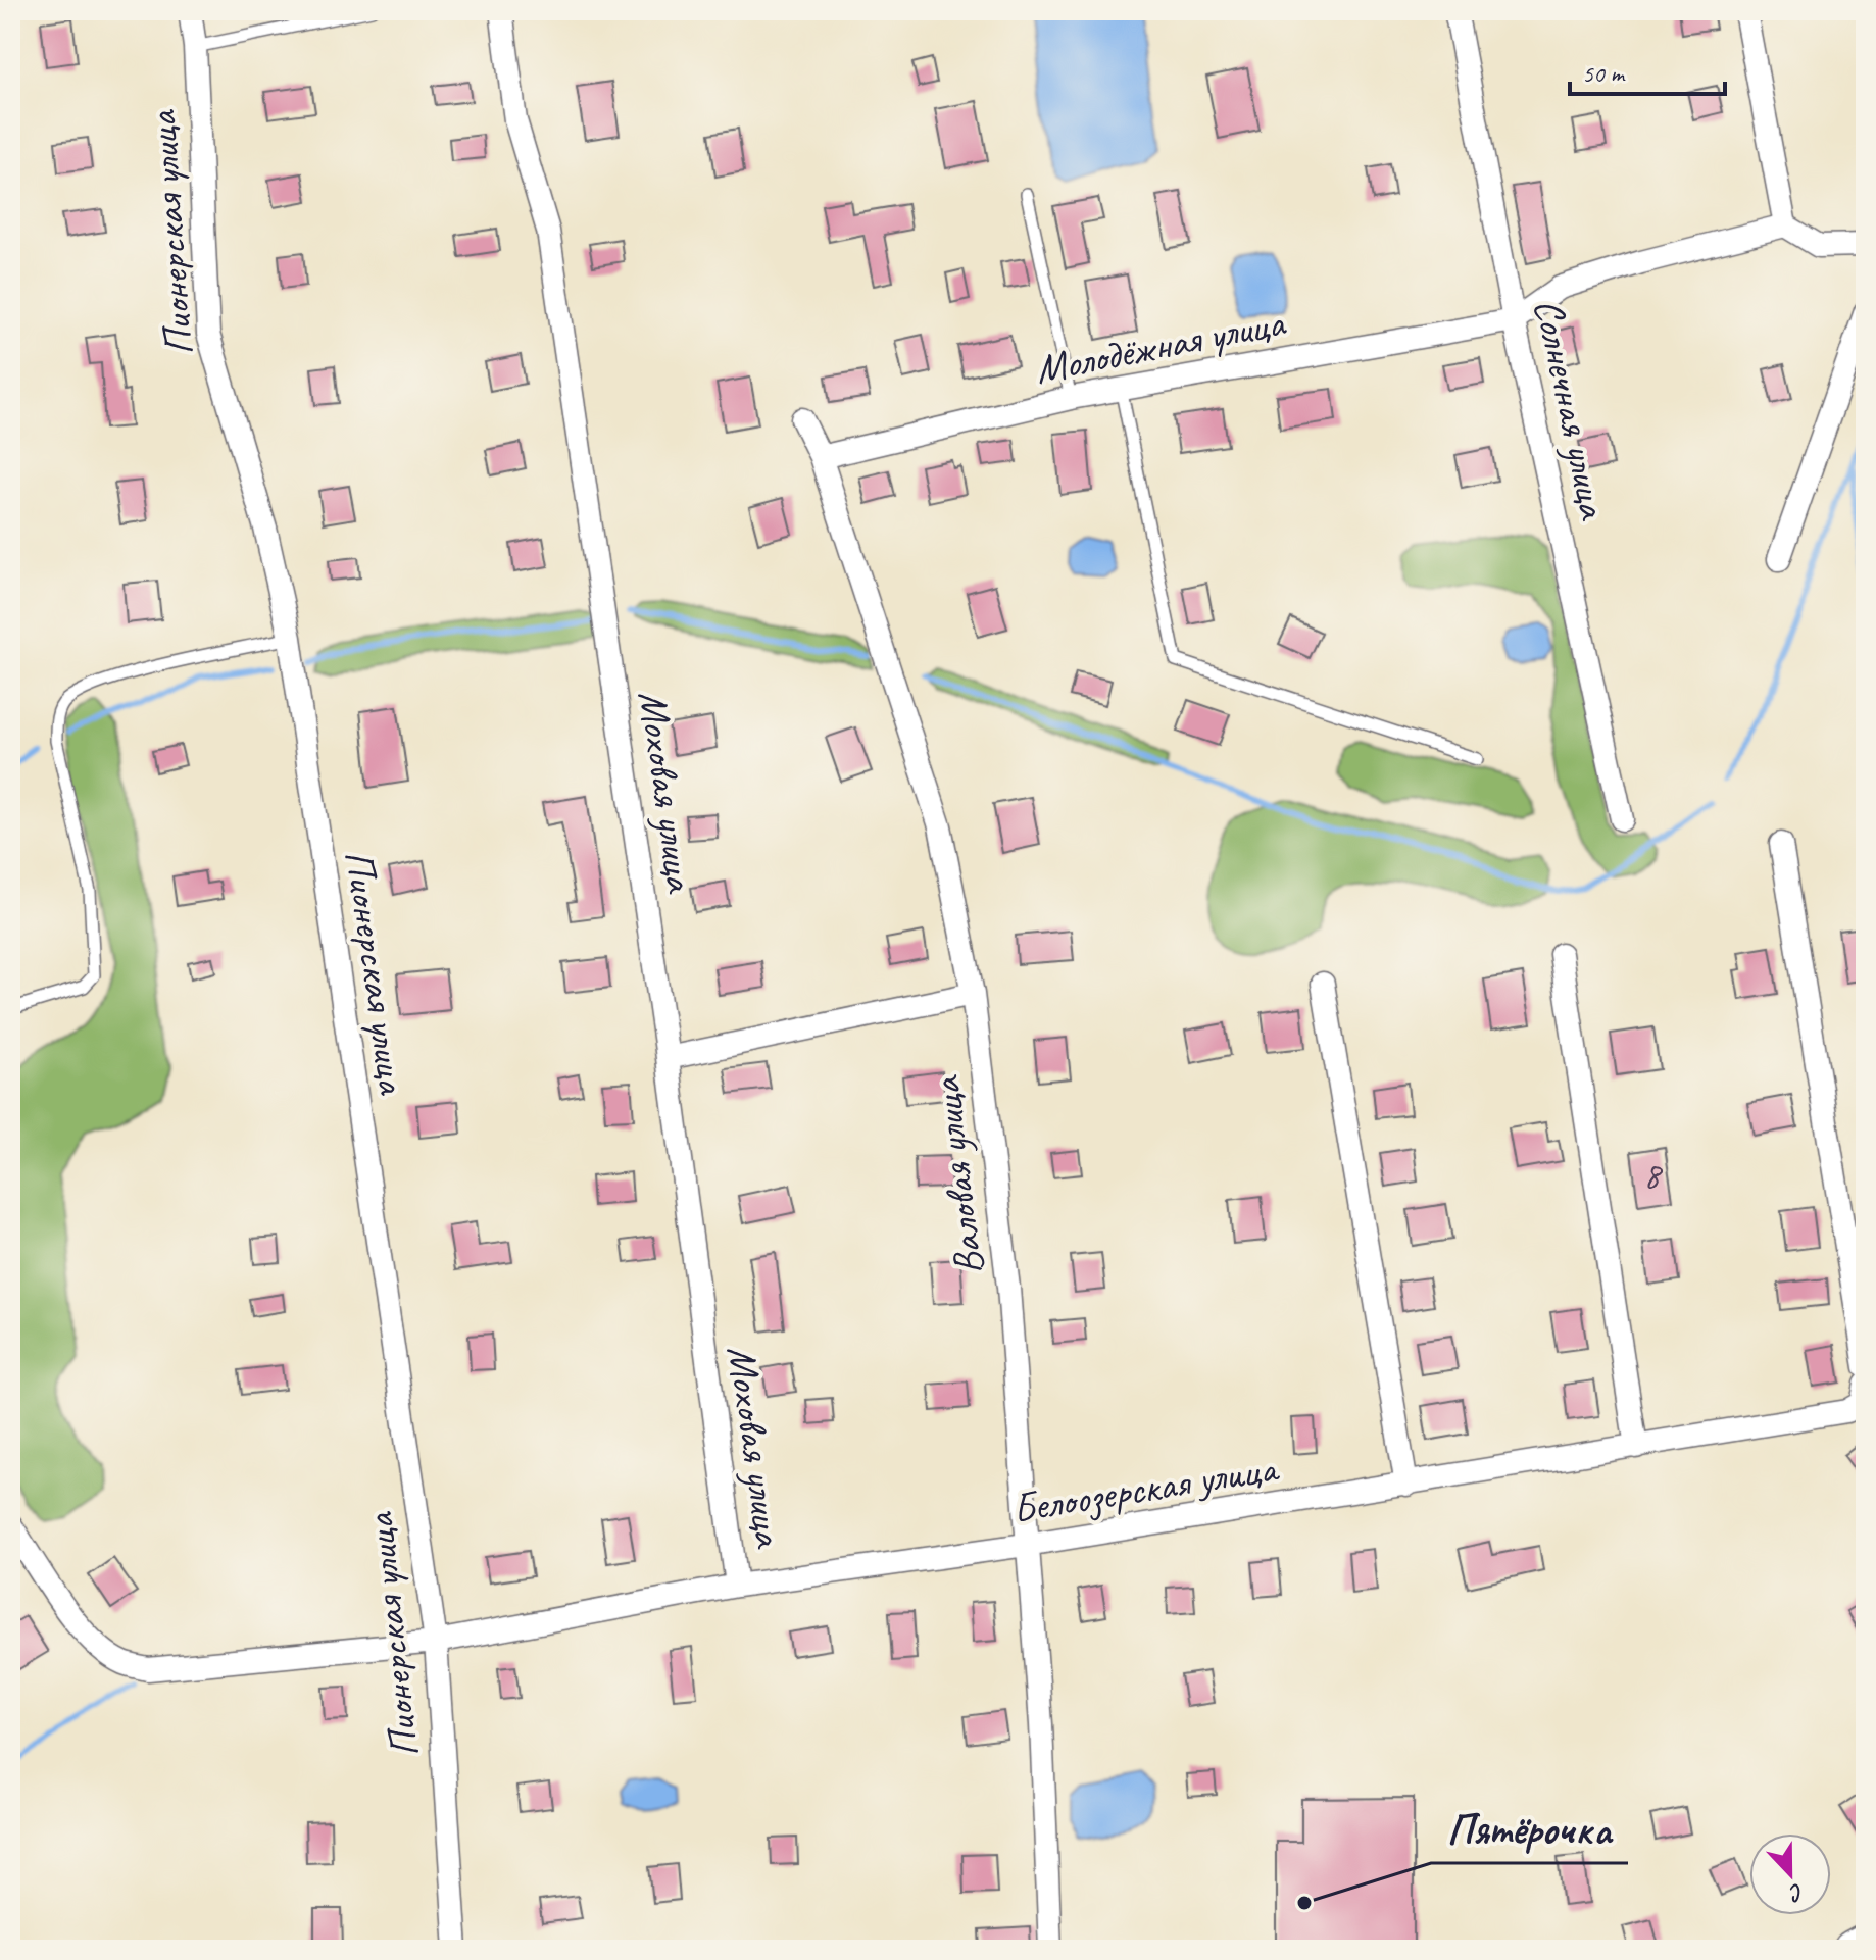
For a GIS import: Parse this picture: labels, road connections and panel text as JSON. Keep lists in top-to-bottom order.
{
  "streets": {
    "street": [
      "Пионерская улица",
      "Молодёжная улица",
      "Солнечная улица",
      "Моховая улица",
      "Валовая улица",
      "Белоозерская улица"
    ]
  },
  "crossings": [
    ["Пионерская улица", "Белоозерская улица"],
    ["Молодёжная улица", "Солнечная улица"],
    ["Молодёжная улица", "Валовая улица"],
    ["Моховая улица", "Белоозерская улица"],
    ["Валовая улица", "Белоозерская улица"]
  ],
  "places": ["Пятёрочка"],
  "house_numbers": ["8"],
  "scale_bar": "50 m",
  "north": "bottom"
}
